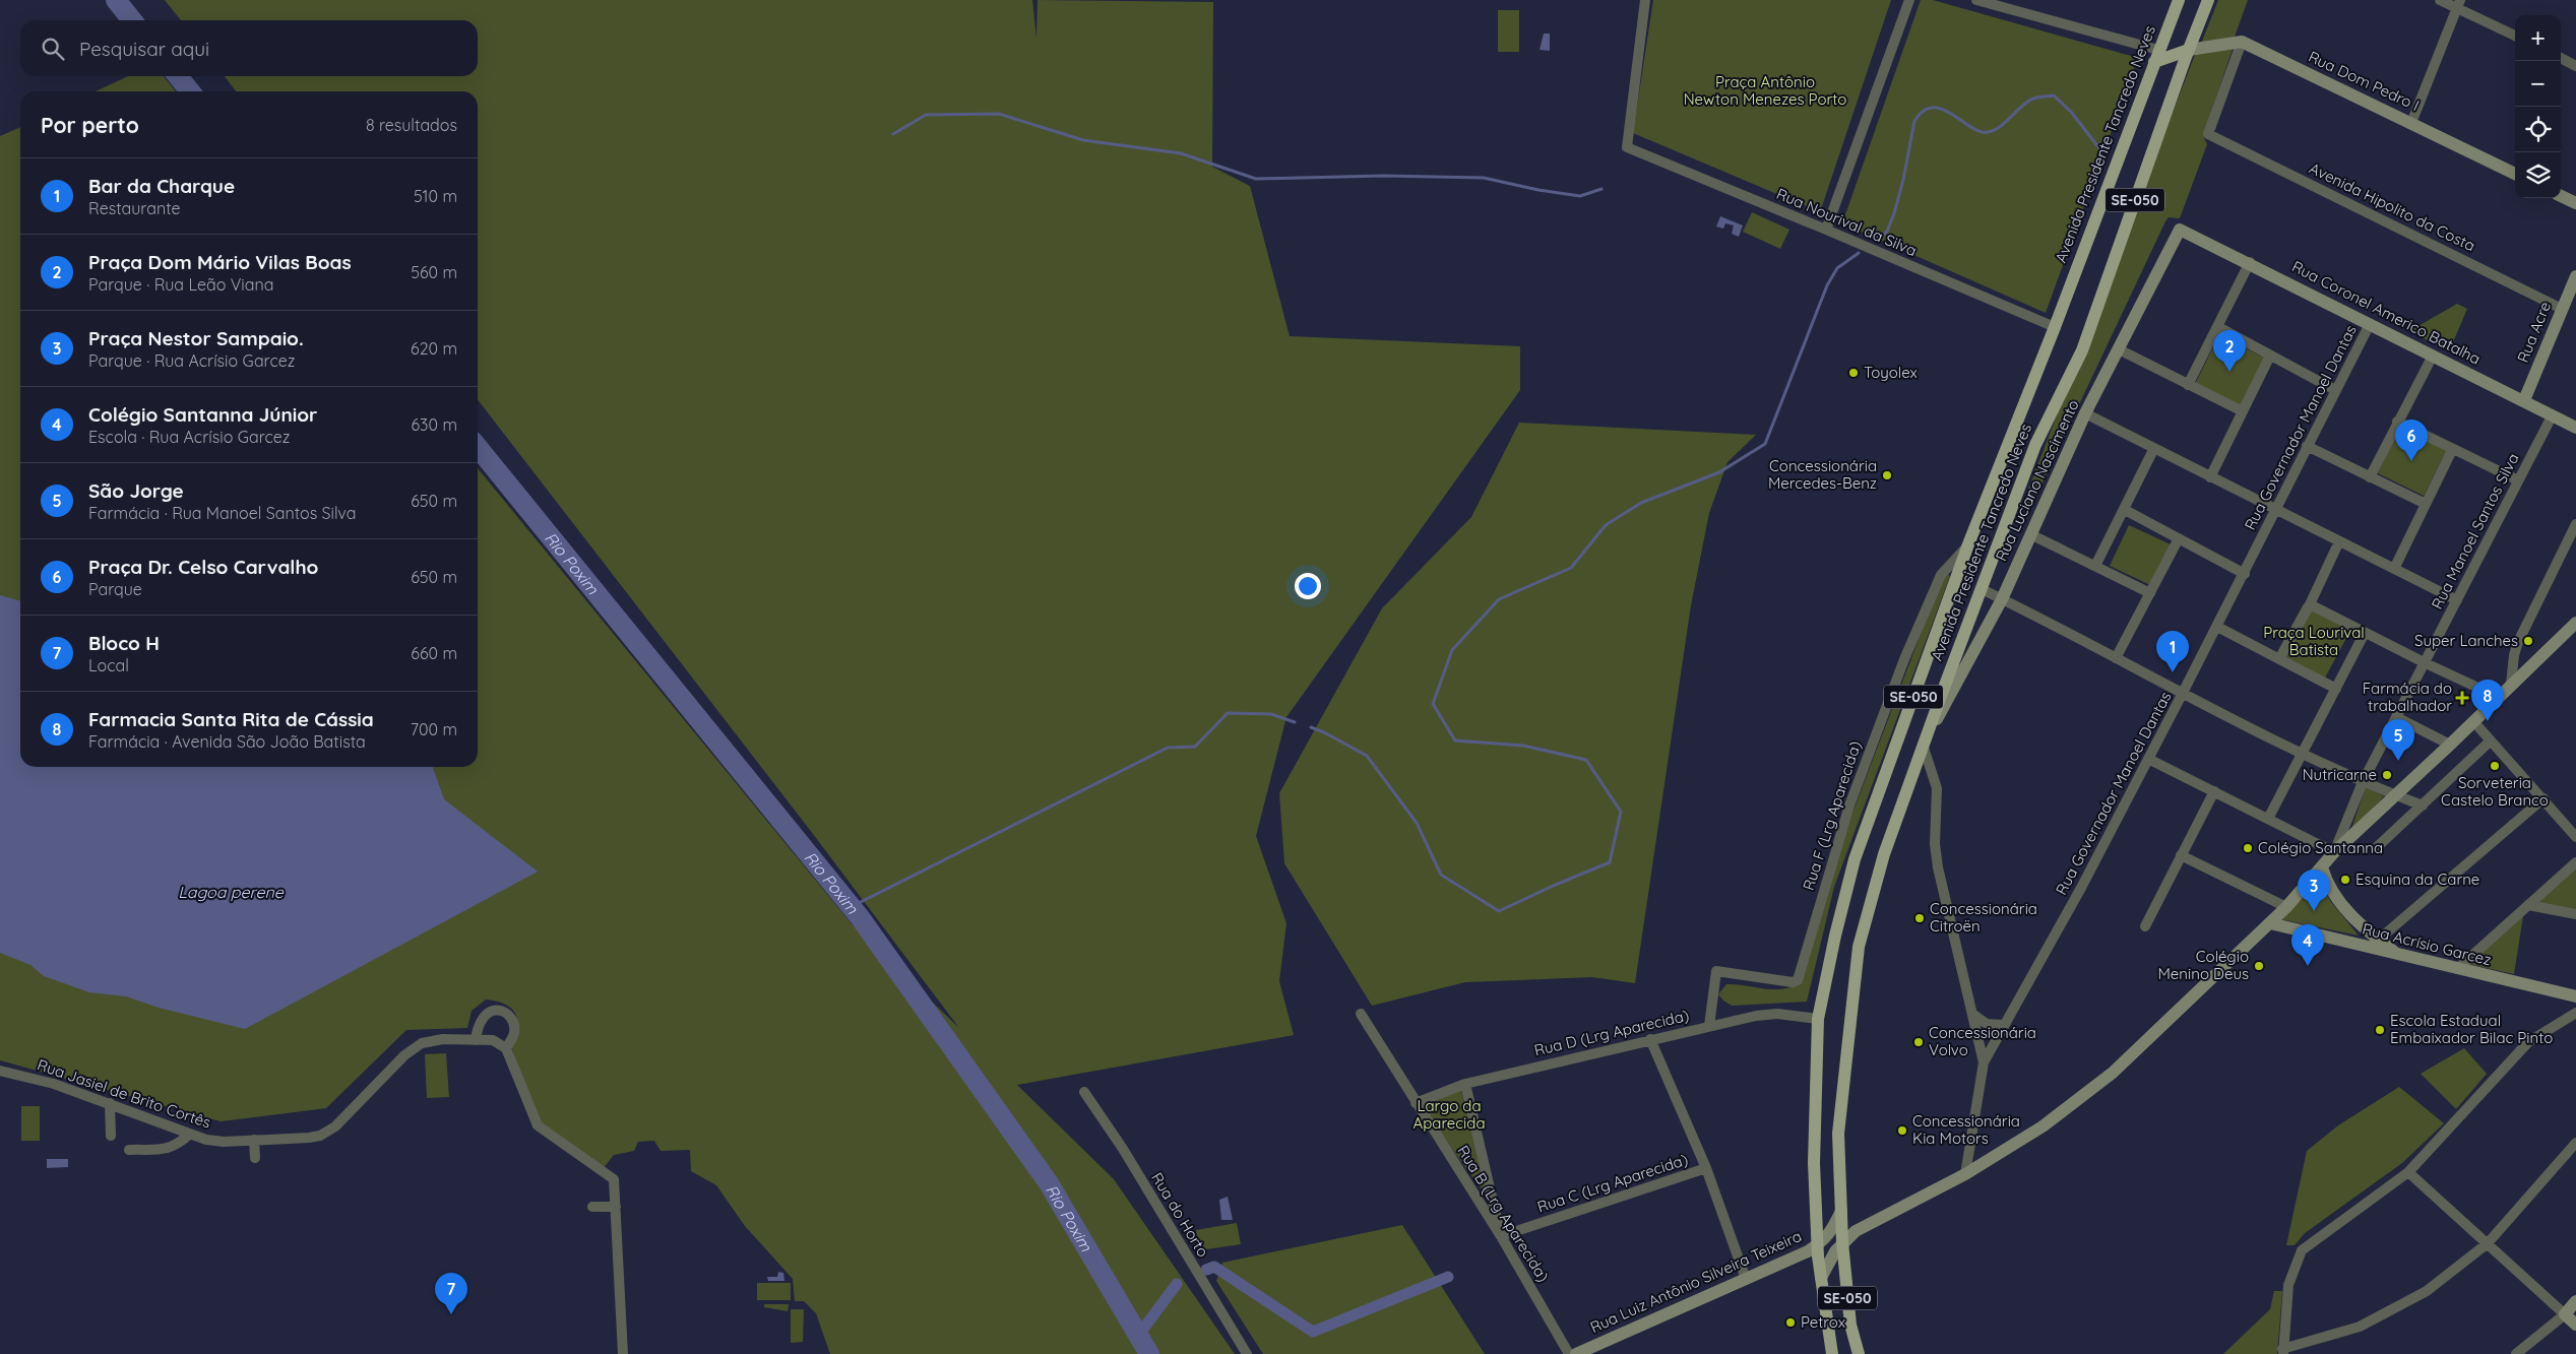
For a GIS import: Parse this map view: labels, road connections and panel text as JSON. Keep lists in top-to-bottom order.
{
  "streets": {
    "main road": ["Avenida Presidente Tancredo Neves", "SE-050"],
    "street": [
      "Rua Dom Pedro I",
      "Avenida Hipolito da Costa",
      "Rua Nourival da Silva",
      "Rua Coronel Americo Batalha",
      "Rua Acre",
      "Rua Governador Manoel Dantas",
      "Rua Luciano Nascimento",
      "Rua Manoel Santos Silva",
      "Rua F (Lrg Aparecida)",
      "Rua Acrísio Garcez",
      "Rua D (Lrg Aparecida)",
      "Rua Jasiel de Brito Cortês",
      "Rua C (Lrg Aparecida)",
      "Rua B (Lrg Aparecida)",
      "Rua do Horto",
      "Rua Luiz Antônio Silveira Teixeira"
    ]
  },
  "crossings": [
    ["Rua Dom Pedro I", "Avenida Hipolito da Costa"],
    ["Avenida Presidente Tancredo Neves", "Rua Nourival da Silva"],
    ["Avenida Presidente Tancredo Neves", "Rua Luciano Nascimento"],
    ["Avenida Presidente Tancredo Neves", "Rua F (Lrg Aparecida)"],
    ["Avenida Presidente Tancredo Neves", "Rua D (Lrg Aparecida)"],
    ["Avenida Presidente Tancredo Neves", "Rua Luiz Antônio Silveira Teixeira"],
    ["Avenida Hipolito da Costa", "Rua Acre"],
    ["Rua Coronel Americo Batalha", "Rua Acre"],
    ["Rua Coronel Americo Batalha", "Rua Governador Manoel Dantas"],
    ["Rua Coronel Americo Batalha", "Rua Luciano Nascimento"],
    ["Rua Coronel Americo Batalha", "Rua Manoel Santos Silva"],
    ["Rua F (Lrg Aparecida)", "Rua D (Lrg Aparecida)"],
    ["Rua D (Lrg Aparecida)", "Rua B (Lrg Aparecida)"],
    ["Rua C (Lrg Aparecida)", "Rua B (Lrg Aparecida)"]
  ],
  "water": ["Rio Poxim", "Lagoa perene"],
  "parks": ["Praça Antônio Newton Menezes Porto", "Praça Lourival Batista", "Largo da Aparecida"],
  "places": {
    "other": [
      "Toyolex",
      "Concessionária Mercedes-Benz",
      "Super Lanches",
      "Sorveteria Castelo Branco",
      "Nutricarne",
      "Colégio Santanna",
      "Esquina da Carne",
      "Concessionária Citroën",
      "Colégio Menino Deus",
      "Escola Estadual Embaixador Bilac Pinto",
      "Concessionária Volvo",
      "Concessionária Kia Motors",
      "Petrox"
    ],
    "health": ["Farmácia do trabalhador"]
  },
  "page": {
    "map_buttons": ["+", "−"],
    "search": "Pesquisar aqui",
    "heading": ["Por perto", "8 resultados"],
    "list": [
      {
        "mark": "1",
        "name": "Bar da Charque",
        "note": "Restaurante",
        "value": "510 m"
      },
      {
        "mark": "2",
        "name": "Praça Dom Mário Vilas Boas",
        "note": "Parque · Rua Leão Viana",
        "value": "560 m"
      },
      {
        "mark": "3",
        "name": "Praça Nestor Sampaio.",
        "note": "Parque · Rua Acrísio Garcez",
        "value": "620 m"
      },
      {
        "mark": "4",
        "name": "Colégio Santanna Júnior",
        "note": "Escola · Rua Acrísio Garcez",
        "value": "630 m"
      },
      {
        "mark": "5",
        "name": "São Jorge",
        "note": "Farmácia · Rua Manoel Santos Silva",
        "value": "650 m"
      },
      {
        "mark": "6",
        "name": "Praça Dr. Celso Carvalho",
        "note": "Parque",
        "value": "650 m"
      },
      {
        "mark": "7",
        "name": "Bloco H",
        "note": "Local",
        "value": "660 m"
      },
      {
        "mark": "8",
        "name": "Farmacia Santa Rita de Cássia",
        "note": "Farmácia · Avenida São João Batista",
        "value": "700 m"
      }
    ],
    "pins": [
      "2",
      "6",
      "1",
      "8",
      "5",
      "3",
      "4",
      "7"
    ]
  }
}
